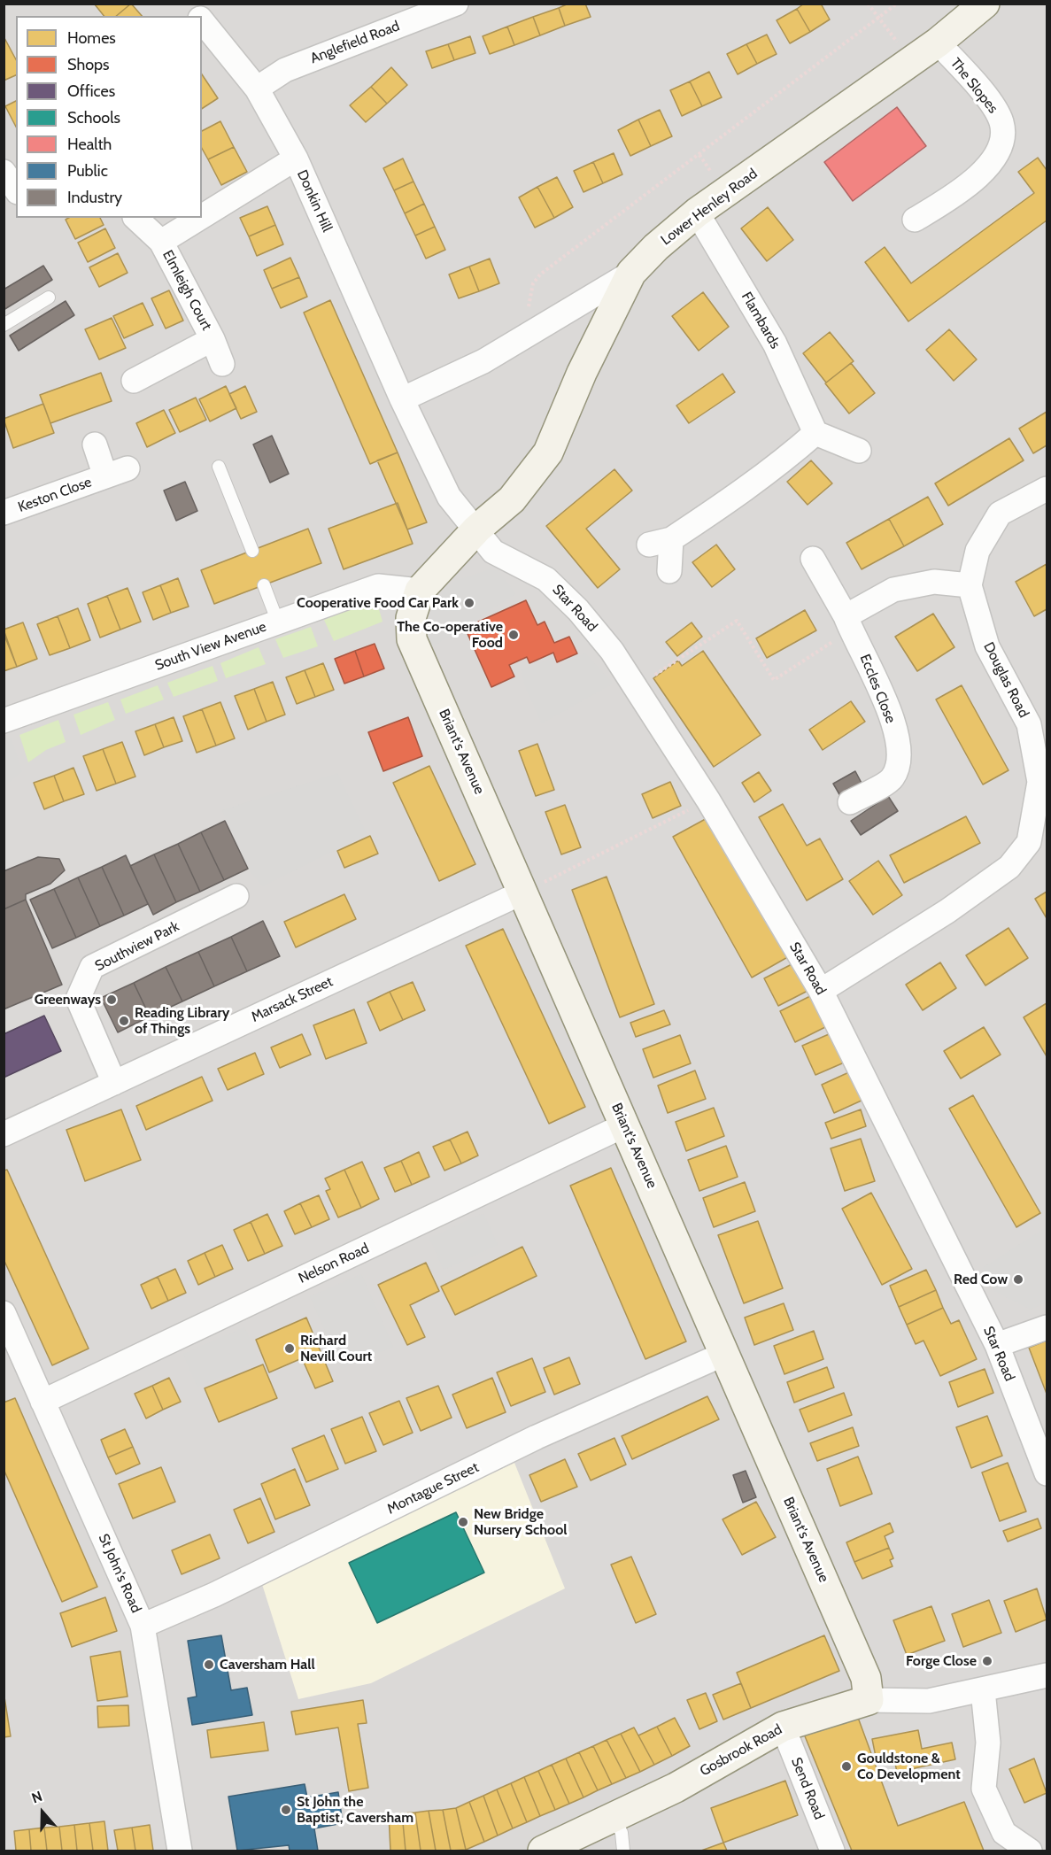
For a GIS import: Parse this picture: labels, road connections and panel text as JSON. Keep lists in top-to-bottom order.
{
  "streets": {
    "main road": ["Lower Henley Road", "Briant's Avenue", "Gosbrook Road"],
    "street": [
      "Anglefield Road",
      "The Slopes",
      "Donkin Hill",
      "Elmleigh Court",
      "Flambards",
      "Keston Close",
      "Star Road",
      "South View Avenue",
      "Douglas Road",
      "Eccles Close",
      "Southview Park",
      "Marsack Street",
      "Nelson Road",
      "Montague Street",
      "St John's Road",
      "Send Road"
    ]
  },
  "crossings": [
    ["Anglefield Road", "Donkin Hill"],
    ["The Slopes", "Lower Henley Road"],
    ["Donkin Hill", "Lower Henley Road"],
    ["Donkin Hill", "Elmleigh Court"],
    ["Donkin Hill", "Star Road"],
    ["Lower Henley Road", "Flambards"],
    ["Lower Henley Road", "Star Road"],
    ["Star Road", "Douglas Road"],
    ["South View Avenue", "Briant's Avenue"],
    ["Briant's Avenue", "Marsack Street"],
    ["Briant's Avenue", "Nelson Road"],
    ["Briant's Avenue", "Montague Street"],
    ["Briant's Avenue", "Gosbrook Road"],
    ["Southview Park", "Marsack Street"],
    ["Nelson Road", "St John's Road"],
    ["Montague Street", "St John's Road"],
    ["Gosbrook Road", "Send Road"]
  ],
  "places": [
    "Cooperative Food Car Park",
    "The Co-operative Food",
    "Greenways",
    "Reading Library of Things",
    "Red Cow",
    "Richard Nevill Court",
    "New Bridge Nursery School",
    "Forge Close",
    "Caversham Hall",
    "Gouldstone & Co Development",
    "St John the Baptist, Caversham"
  ],
  "legend": [
    "Homes",
    "Shops",
    "Offices",
    "Schools",
    "Health",
    "Public",
    "Industry"
  ],
  "north": "top"
}
